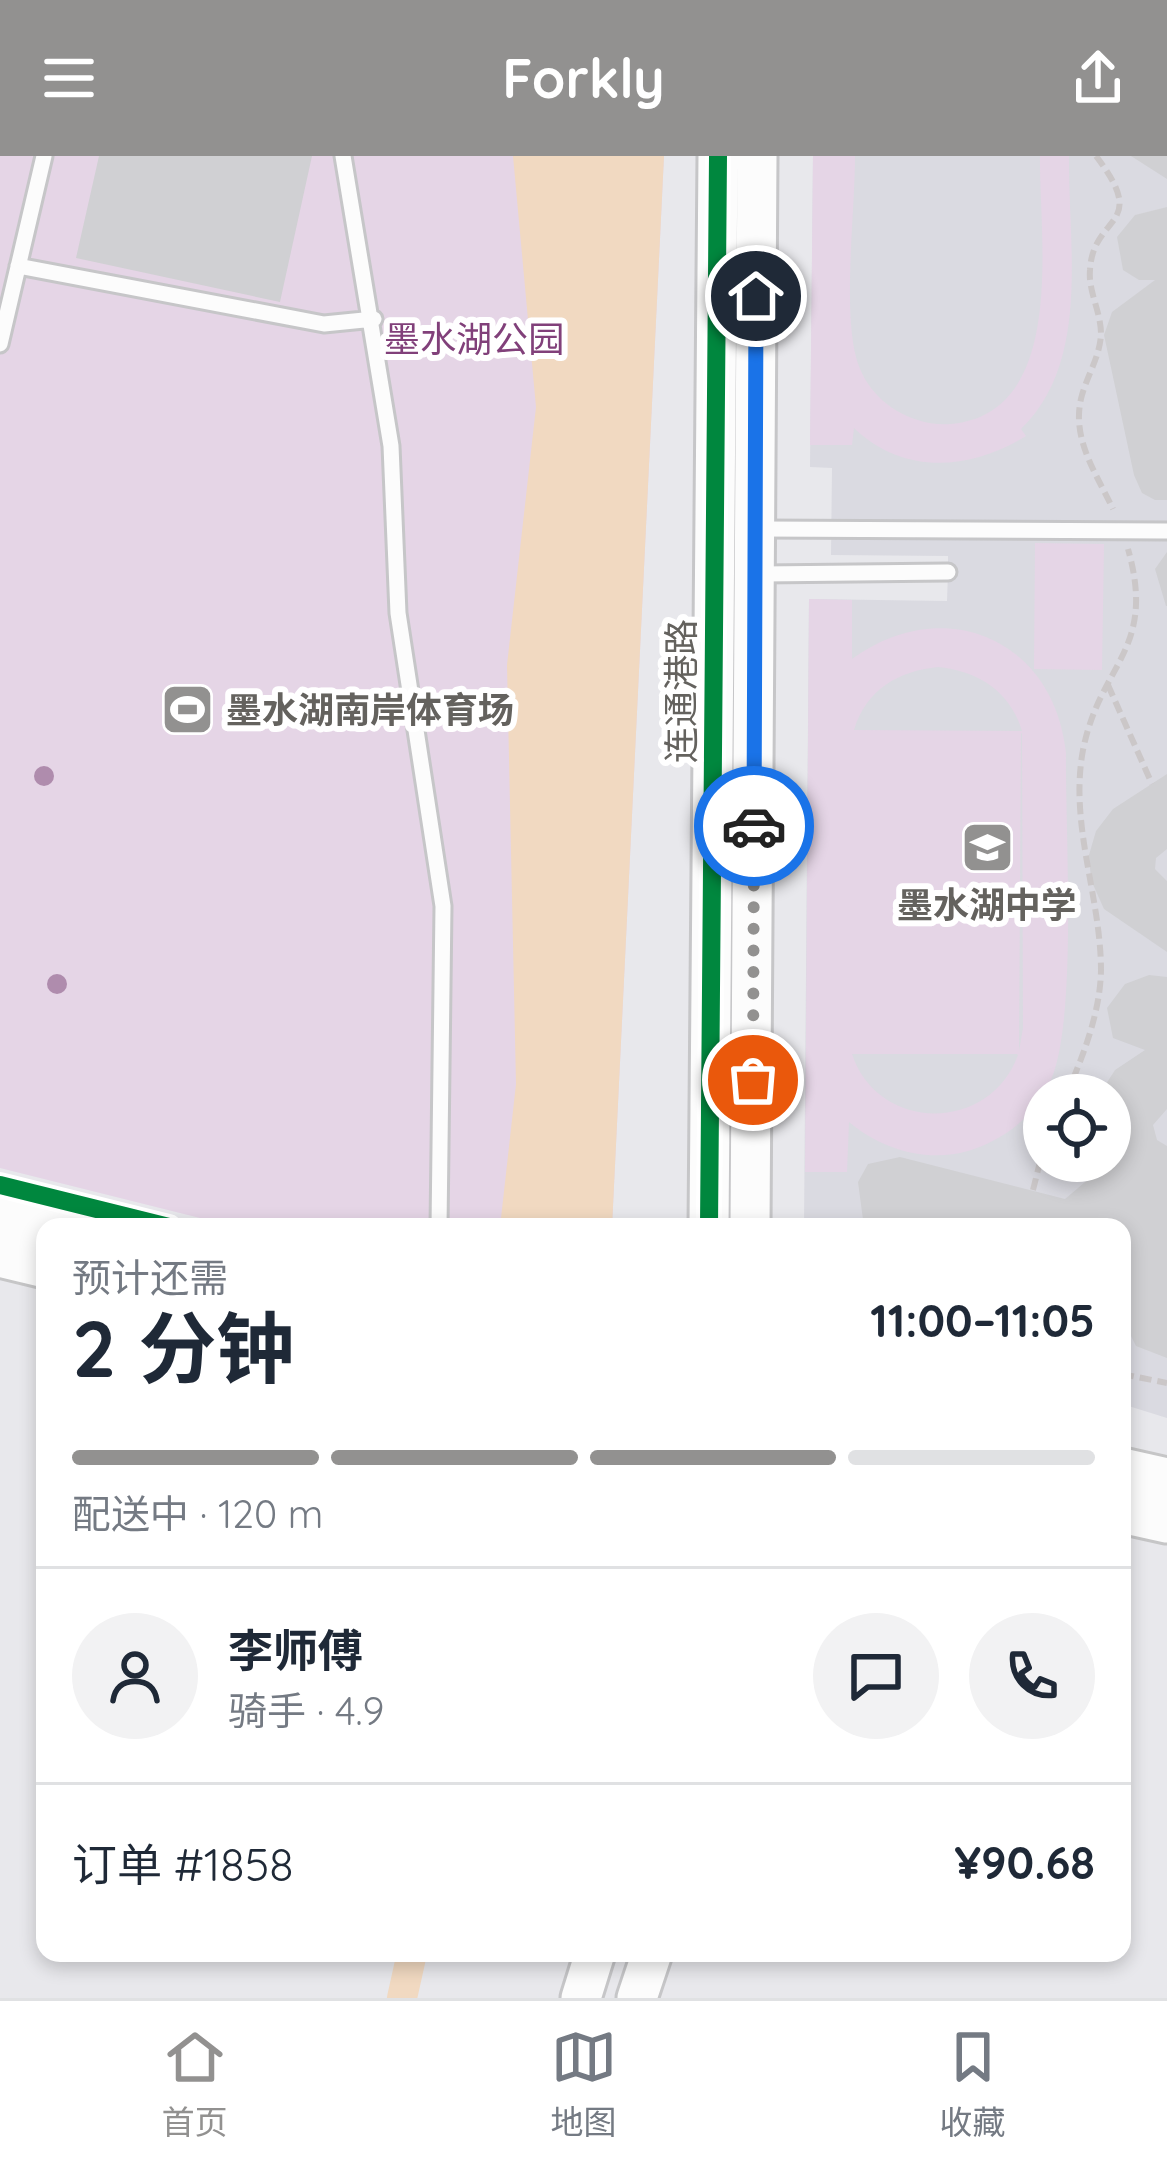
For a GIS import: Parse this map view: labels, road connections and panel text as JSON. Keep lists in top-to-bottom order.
{
  "streets": {
    "street": ["连通港路"]
  },
  "parks": ["墨水湖公园"],
  "places": {
    "sports": ["墨水湖南岸体育场"],
    "school or university": ["墨水湖中学"]
  },
  "page": {
    "header": "Forkly",
    "heading": ["2 分钟", "预计还需", "11:00–11:05"],
    "panel": [
      "李师傅",
      "骑手 · 4.9",
      "订单 #1858",
      "¥90.68"
    ],
    "bar": "配送中 · 120 m",
    "tabs": ["首页", "地图", "收藏"]
  }
}
